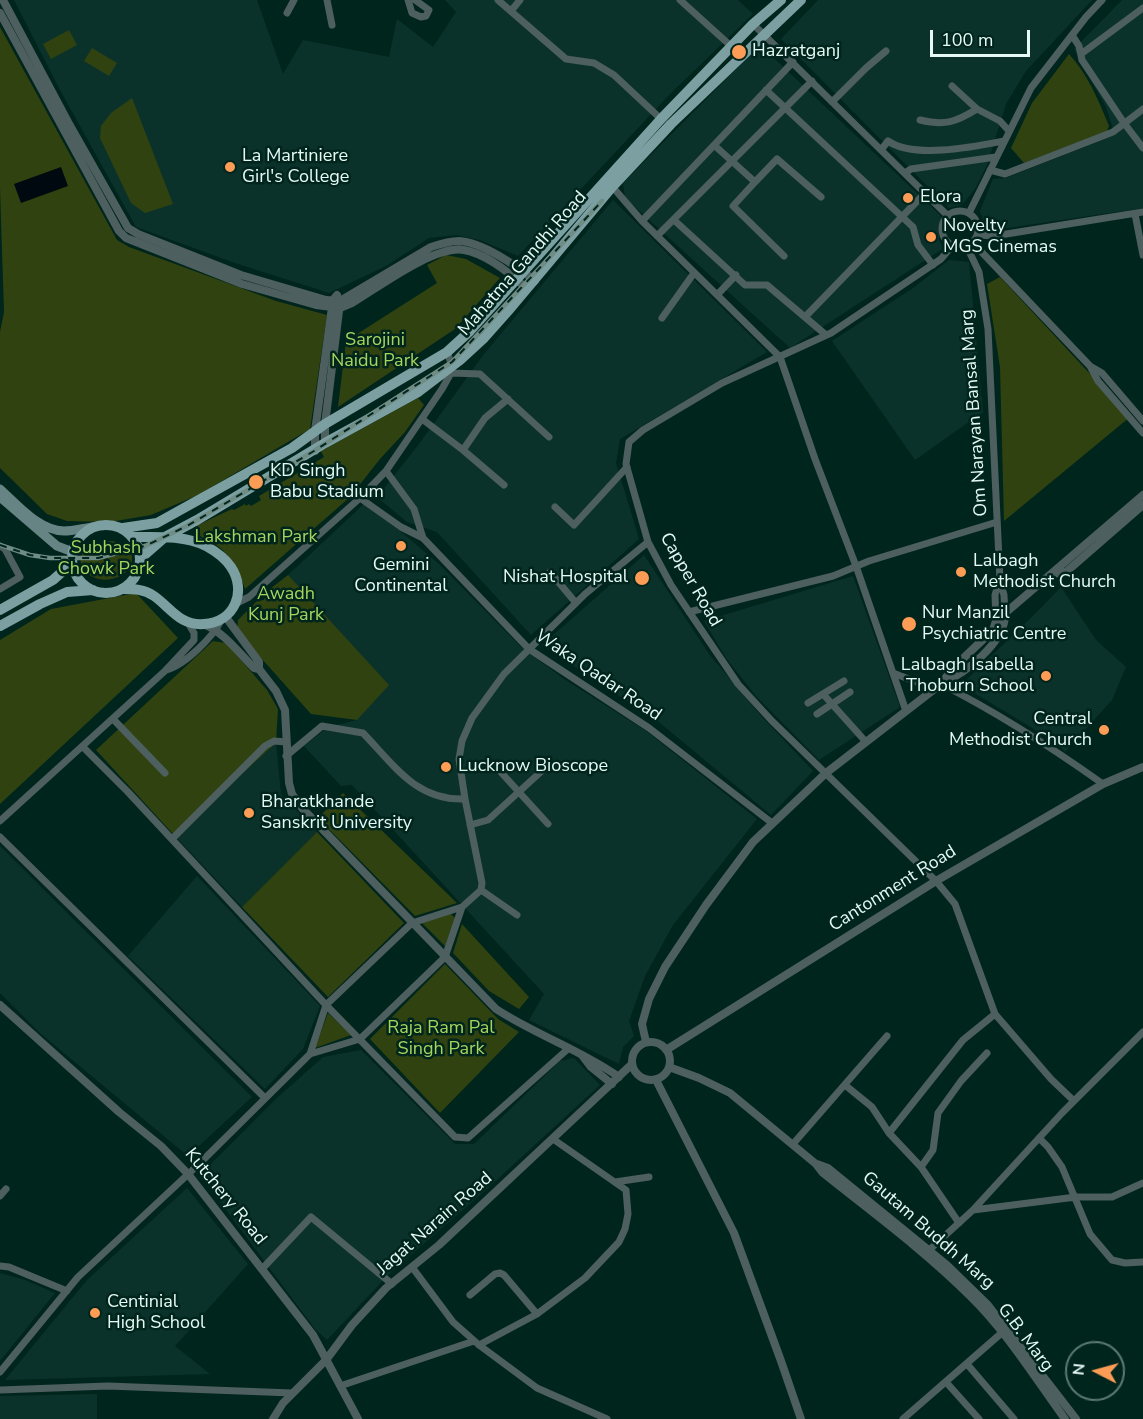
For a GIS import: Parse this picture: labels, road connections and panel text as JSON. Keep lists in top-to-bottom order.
{
  "streets": {
    "main road": ["Mahatma Gandhi Road"],
    "street": [
      "Om Narayan Bansal Marg",
      "Capper Road",
      "Waka Qadar Road",
      "Cantonment Road",
      "Kutchery Road",
      "Jagat Narain Road",
      "G.B. Marg"
    ]
  },
  "crossings": [
    ["Om Narayan Bansal Marg", "Capper Road"],
    ["Capper Road", "Cantonment Road"],
    ["Cantonment Road", "Jagat Narain Road"],
    ["Cantonment Road", "G.B. Marg"],
    ["Kutchery Road", "Jagat Narain Road"],
    ["Jagat Narain Road", "G.B. Marg"]
  ],
  "parks": [
    "Sarojini Naidu Park",
    "Lakshman Park",
    "Subhash Chowk Park",
    "Awadh Kunj Park",
    "Raja Ram Pal Singh Park"
  ],
  "places": [
    "Hazratganj",
    "La Martiniere Girl's College",
    "Elora",
    "Novelty MGS Cinemas",
    "KD Singh Babu Stadium",
    "Gemini Continental",
    "Lalbagh Methodist Church",
    "Nishat Hospital",
    "Nur Manzil Psychiatric Centre",
    "Lalbagh Isabella Thoburn School",
    "Central Methodist Church",
    "Lucknow Bioscope",
    "Bharatkhande Sanskrit University",
    "Centinial High School"
  ],
  "scale_bar": "100 m",
  "north": "left"
}
